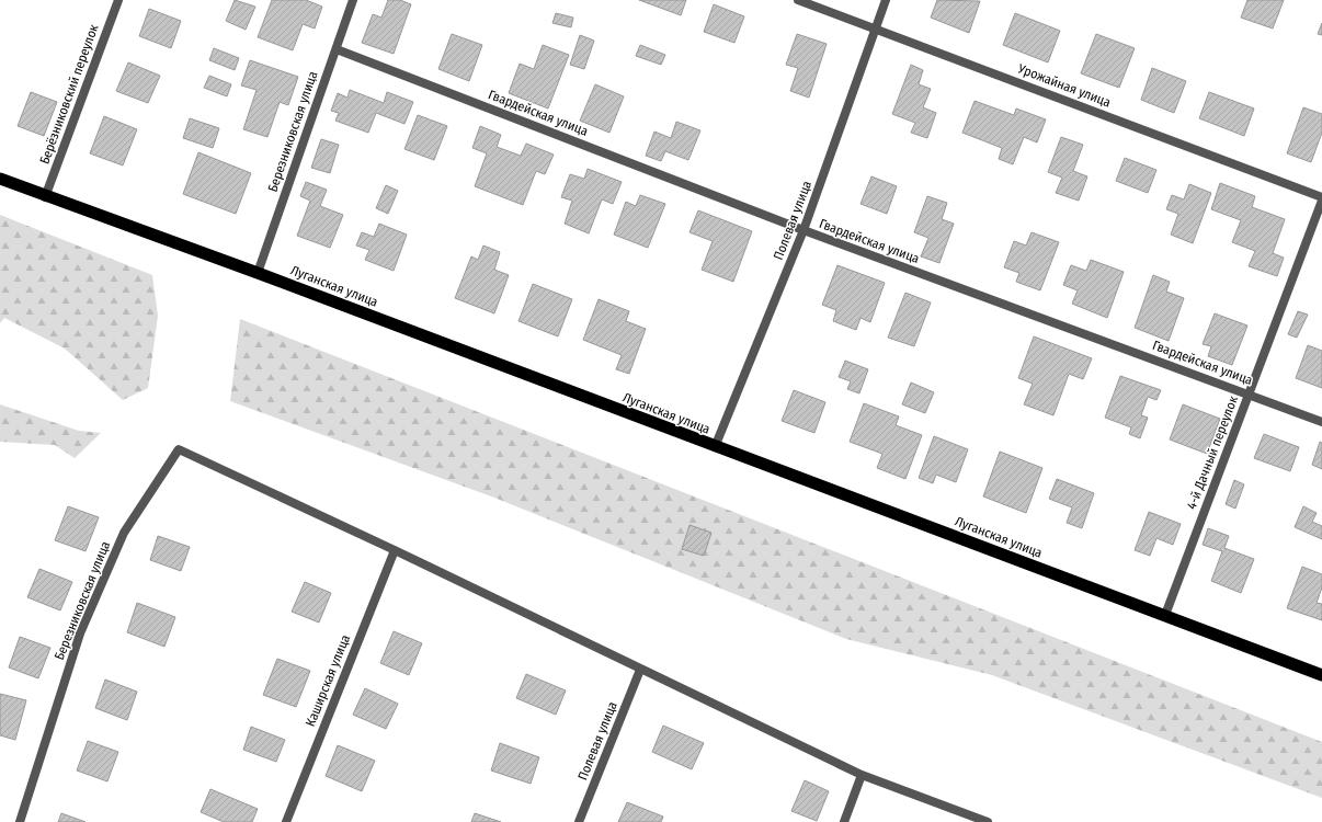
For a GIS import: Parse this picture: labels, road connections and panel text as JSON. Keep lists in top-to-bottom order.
{
  "streets": {
    "highway": ["Луганская улица"],
    "street": [
      "Урожайная улица",
      "Берёзниковский переулок",
      "Гвардейская улица",
      "Березниковская улица",
      "Полевая улица",
      "4-й Дачный переулок",
      "Каширская улица"
    ]
  },
  "crossings": [
    ["Урожайная улица", "Полевая улица"],
    ["Берёзниковский переулок", "Луганская улица"],
    ["Гвардейская улица", "Березниковская улица"],
    ["Гвардейская улица", "Полевая улица"],
    ["Гвардейская улица", "4-й Дачный переулок"],
    ["Березниковская улица", "Луганская улица"],
    ["Березниковская улица", "Каширская улица"],
    ["Полевая улица", "Луганская улица"],
    ["Луганская улица", "4-й Дачный переулок"]
  ]
}
